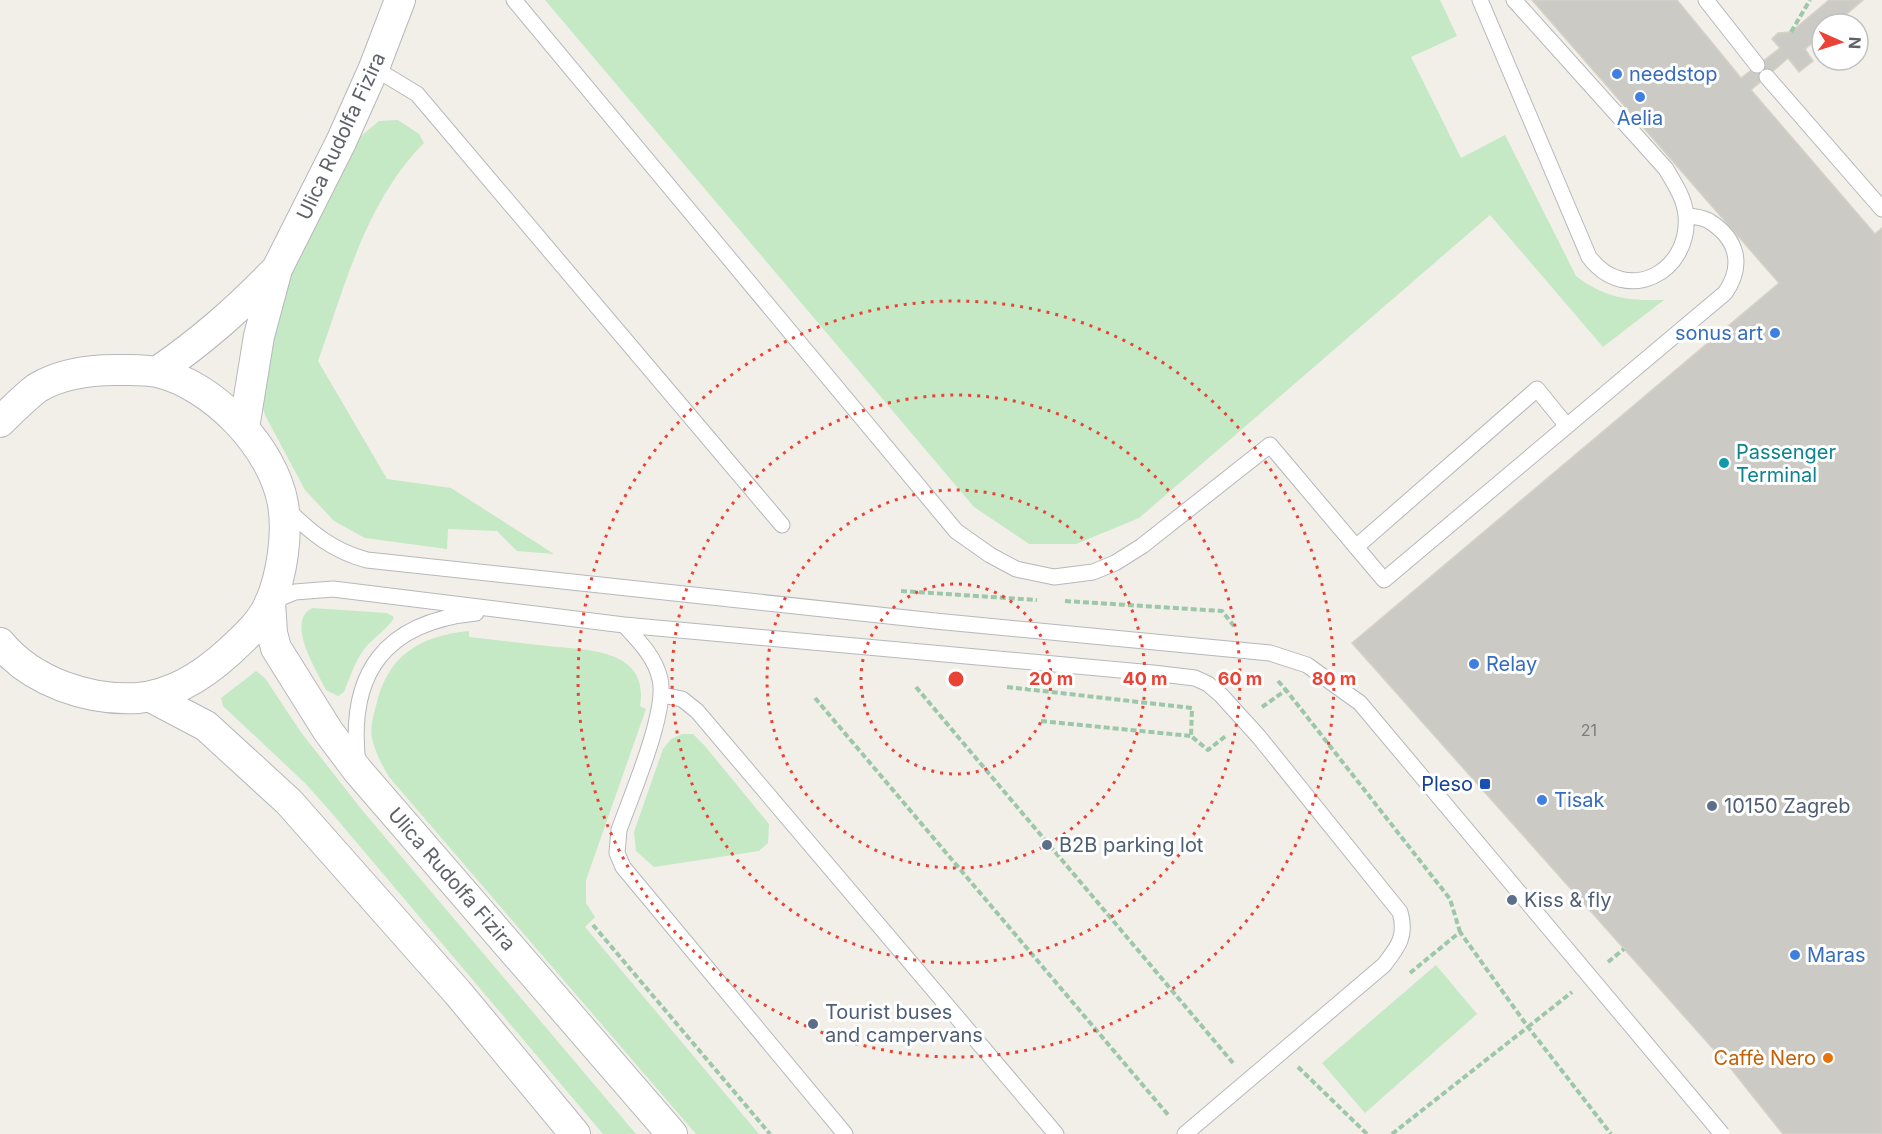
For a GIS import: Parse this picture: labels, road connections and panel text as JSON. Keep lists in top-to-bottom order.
{
  "streets": {
    "street": ["Ulica Rudolfa Fizira"]
  },
  "places": {
    "other": [
      "needstop",
      "Aelia",
      "sonus art",
      "Passenger Terminal",
      "Relay",
      "Tisak",
      "10150 Zagreb",
      "B2B parking lot",
      "Kiss & fly",
      "Maras",
      "Tourist buses and campervans",
      "Caffè Nero"
    ],
    "transit": ["Pleso"]
  },
  "house_numbers": ["21"],
  "north": "right",
  "rings": [
    "20 m",
    "40 m",
    "60 m",
    "80 m"
  ]
}
